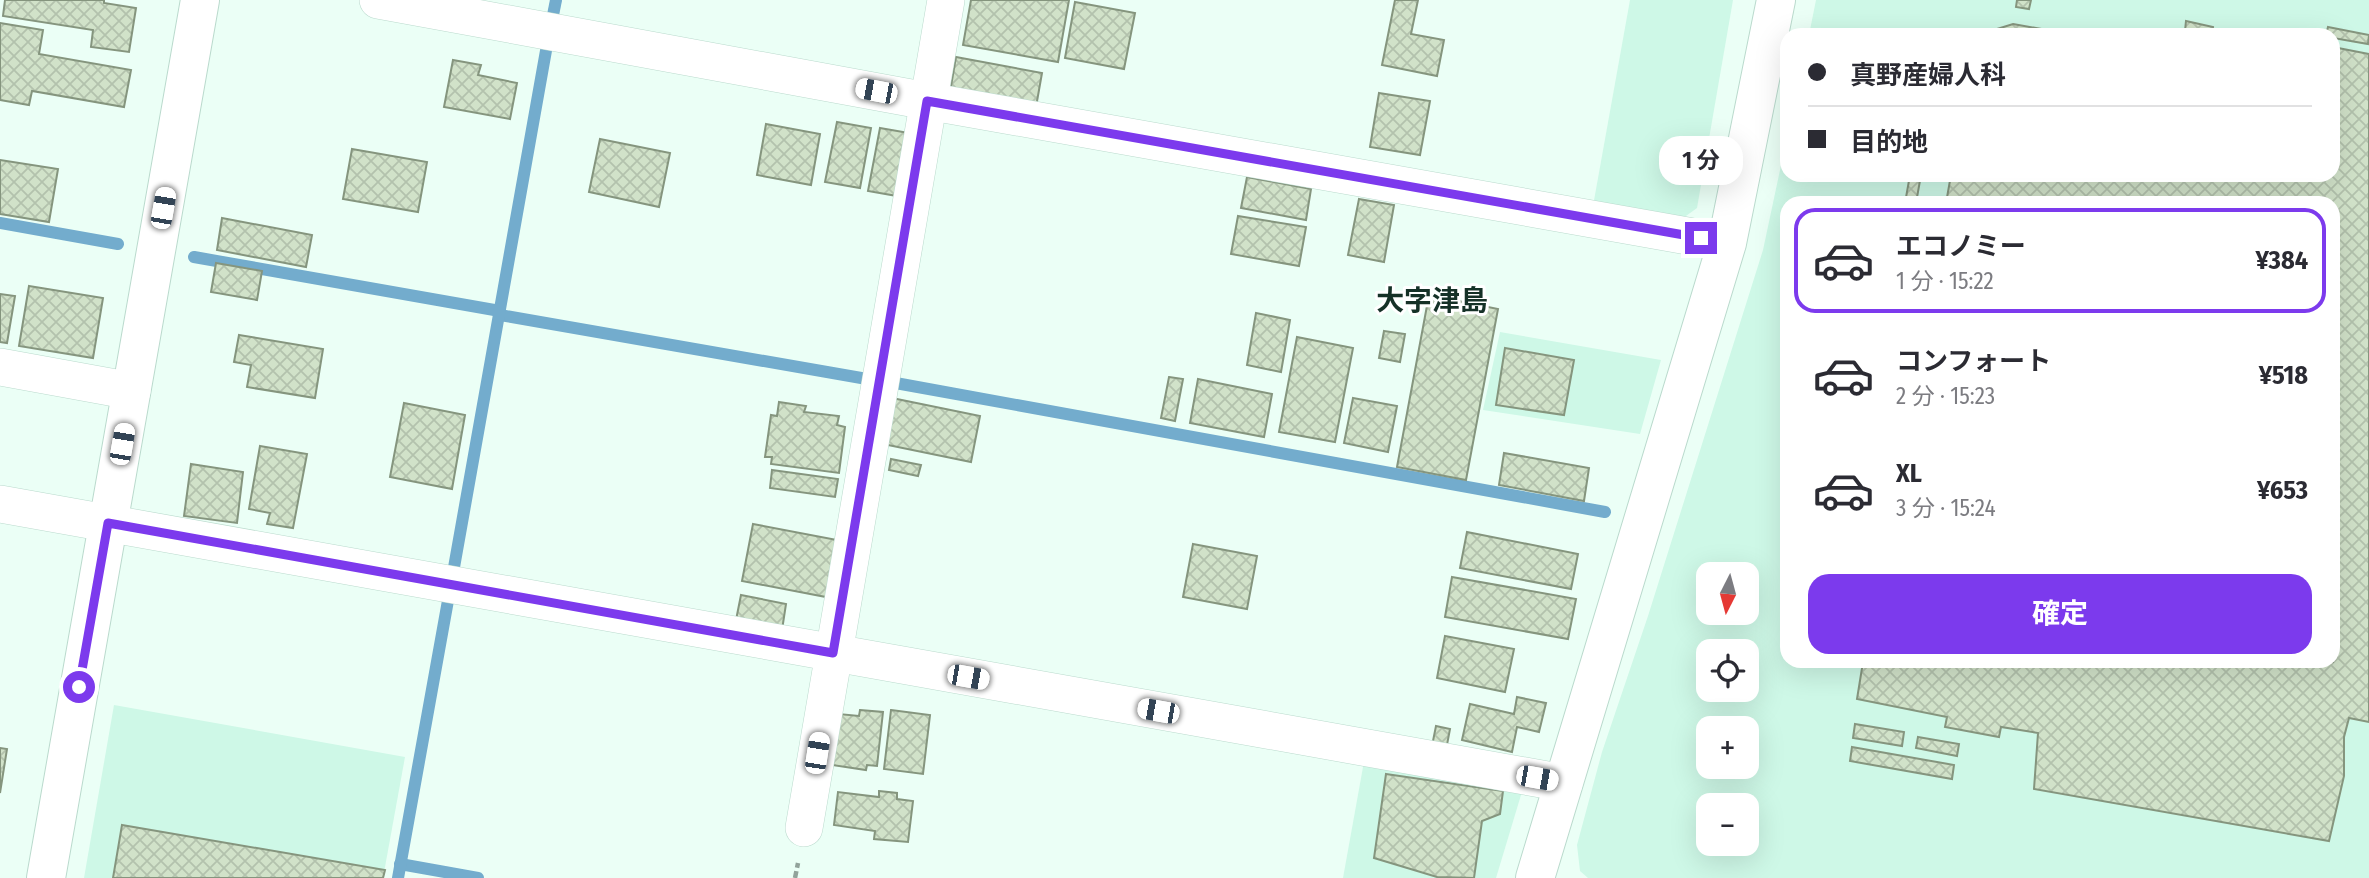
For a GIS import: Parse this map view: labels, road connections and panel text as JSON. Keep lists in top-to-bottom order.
{
  "districts": ["大字津島"],
  "north": "bottom",
  "page": {
    "banner": ["真野産婦人科", "目的地"],
    "bubble": "1 分",
    "list": [
      {
        "name": "エコノミー",
        "note": "1 分 · 15:22",
        "value": "¥384"
      },
      {
        "name": "コンフォート",
        "note": "2 分 · 15:23",
        "value": "¥518"
      },
      {
        "name": "XL",
        "note": "3 分 · 15:24",
        "value": "¥653"
      }
    ],
    "buttons": "確定",
    "map_buttons": ["+", "−"]
  }
}
